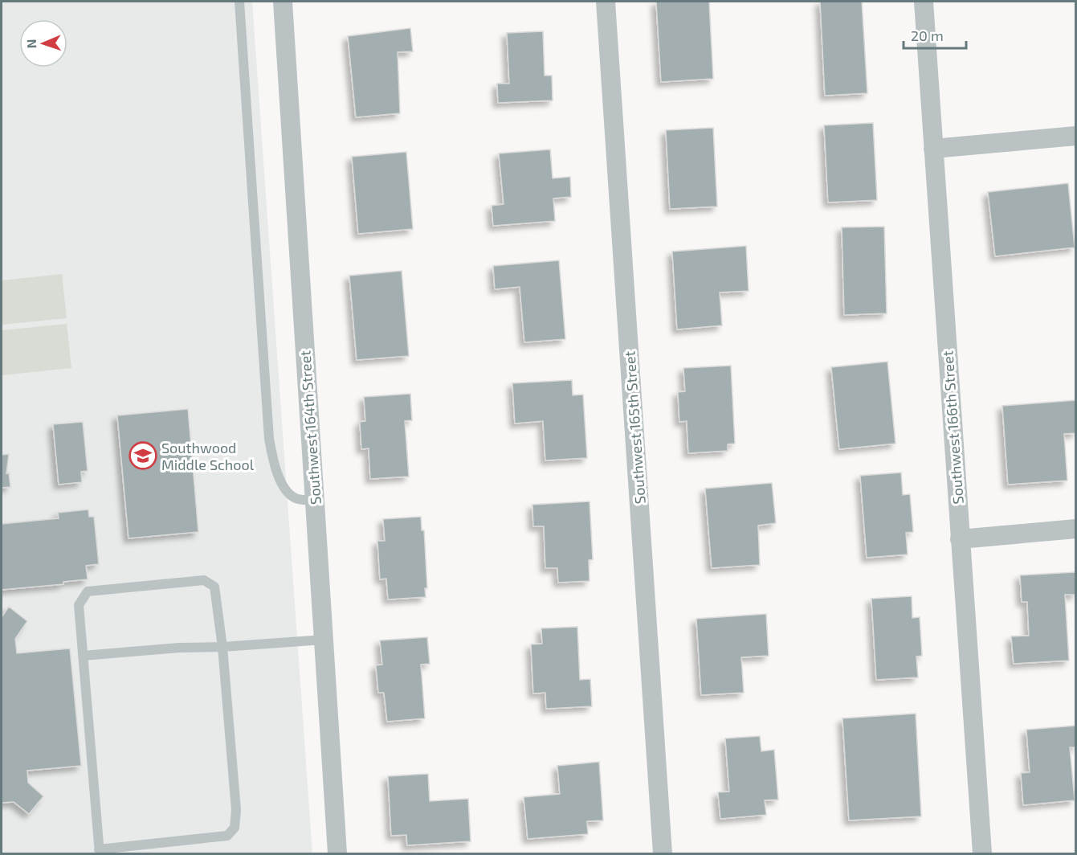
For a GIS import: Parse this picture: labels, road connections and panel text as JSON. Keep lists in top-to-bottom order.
{
  "streets": {
    "street": ["Southwest 164th Street", "Southwest 165th Street", "Southwest 166th Street"]
  },
  "places": {
    "school or university": ["Southwood Middle School"]
  },
  "scale_bar": "20 m",
  "north": "left"
}
